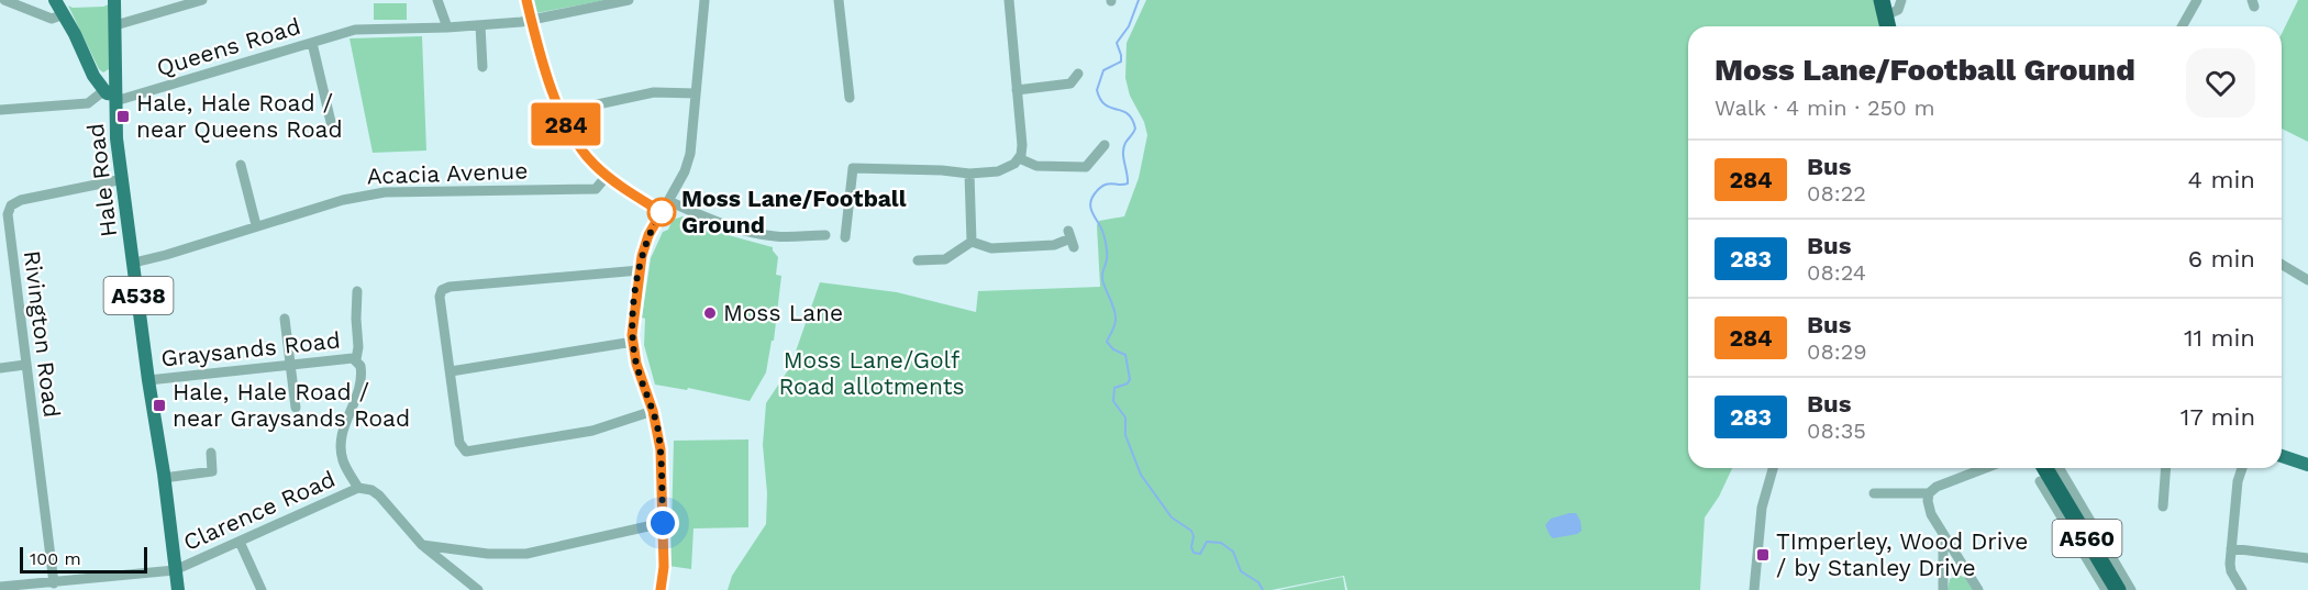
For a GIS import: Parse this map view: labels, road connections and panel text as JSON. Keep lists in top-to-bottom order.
{
  "streets": {
    "highway": ["A560"],
    "main road": ["Hale Road", "A538"],
    "street": [
      "Queens Road",
      "Acacia Avenue",
      "Rivington Road",
      "Graysands Road",
      "Clarence Road"
    ]
  },
  "crossings": [
    ["Queens Road", "Hale Road"],
    ["Acacia Avenue", "Hale Road"],
    ["Hale Road", "Rivington Road"],
    ["Hale Road", "Graysands Road"],
    ["Hale Road", "Clarence Road"],
    ["Rivington Road", "Clarence Road"],
    ["Graysands Road", "Clarence Road"]
  ],
  "parks": ["Moss Lane/Golf Road allotments"],
  "places": {
    "transit": ["Hale, Hale Road / near Queens Road", "Hale, Hale Road / near Graysands Road", "TImperley, Wood Drive / by Stanley Drive"],
    "other": ["Moss Lane/Football Ground", "Moss Lane"]
  },
  "lines": ["bus line 284"],
  "scale_bar": "100 m",
  "page": {
    "on_map": "284",
    "heading": ["Moss Lane/Football Ground", "Walk · 4 min · 250 m"],
    "list": [
      {
        "mark": "284",
        "name": "Bus",
        "note": "08:22",
        "value": "4 min"
      },
      {
        "mark": "283",
        "name": "Bus",
        "note": "08:24",
        "value": "6 min"
      },
      {
        "mark": "284",
        "name": "Bus",
        "note": "08:29",
        "value": "11 min"
      },
      {
        "mark": "283",
        "name": "Bus",
        "note": "08:35",
        "value": "17 min"
      }
    ],
    "scale": "100 m"
  }
}
